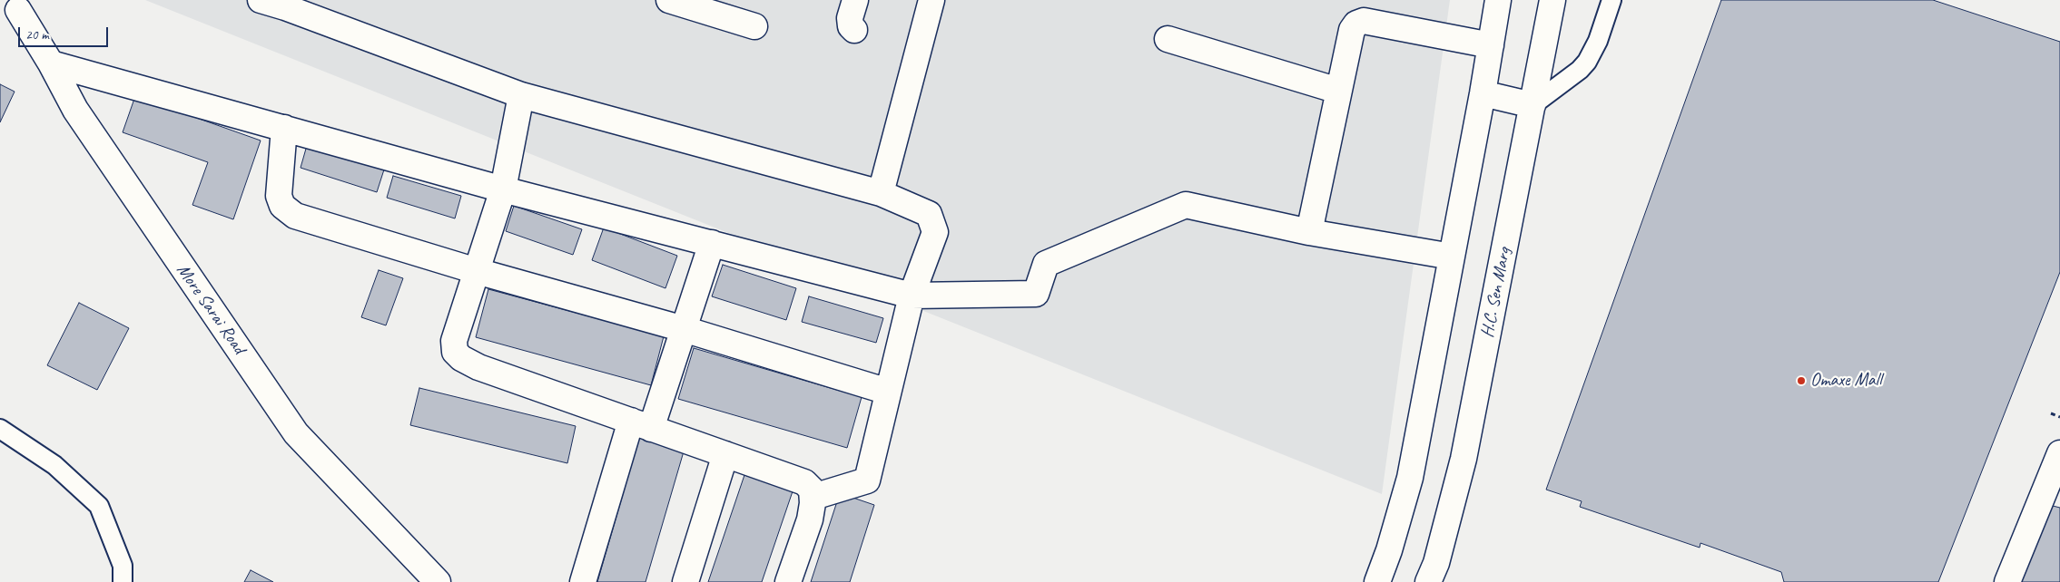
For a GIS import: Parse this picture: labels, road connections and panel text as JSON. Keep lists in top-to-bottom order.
{
  "streets": {
    "street": ["H.C. Sen Marg", "More Sarai Road"]
  },
  "places": ["Omaxe Mall"],
  "scale_bar": "20 m"
}
